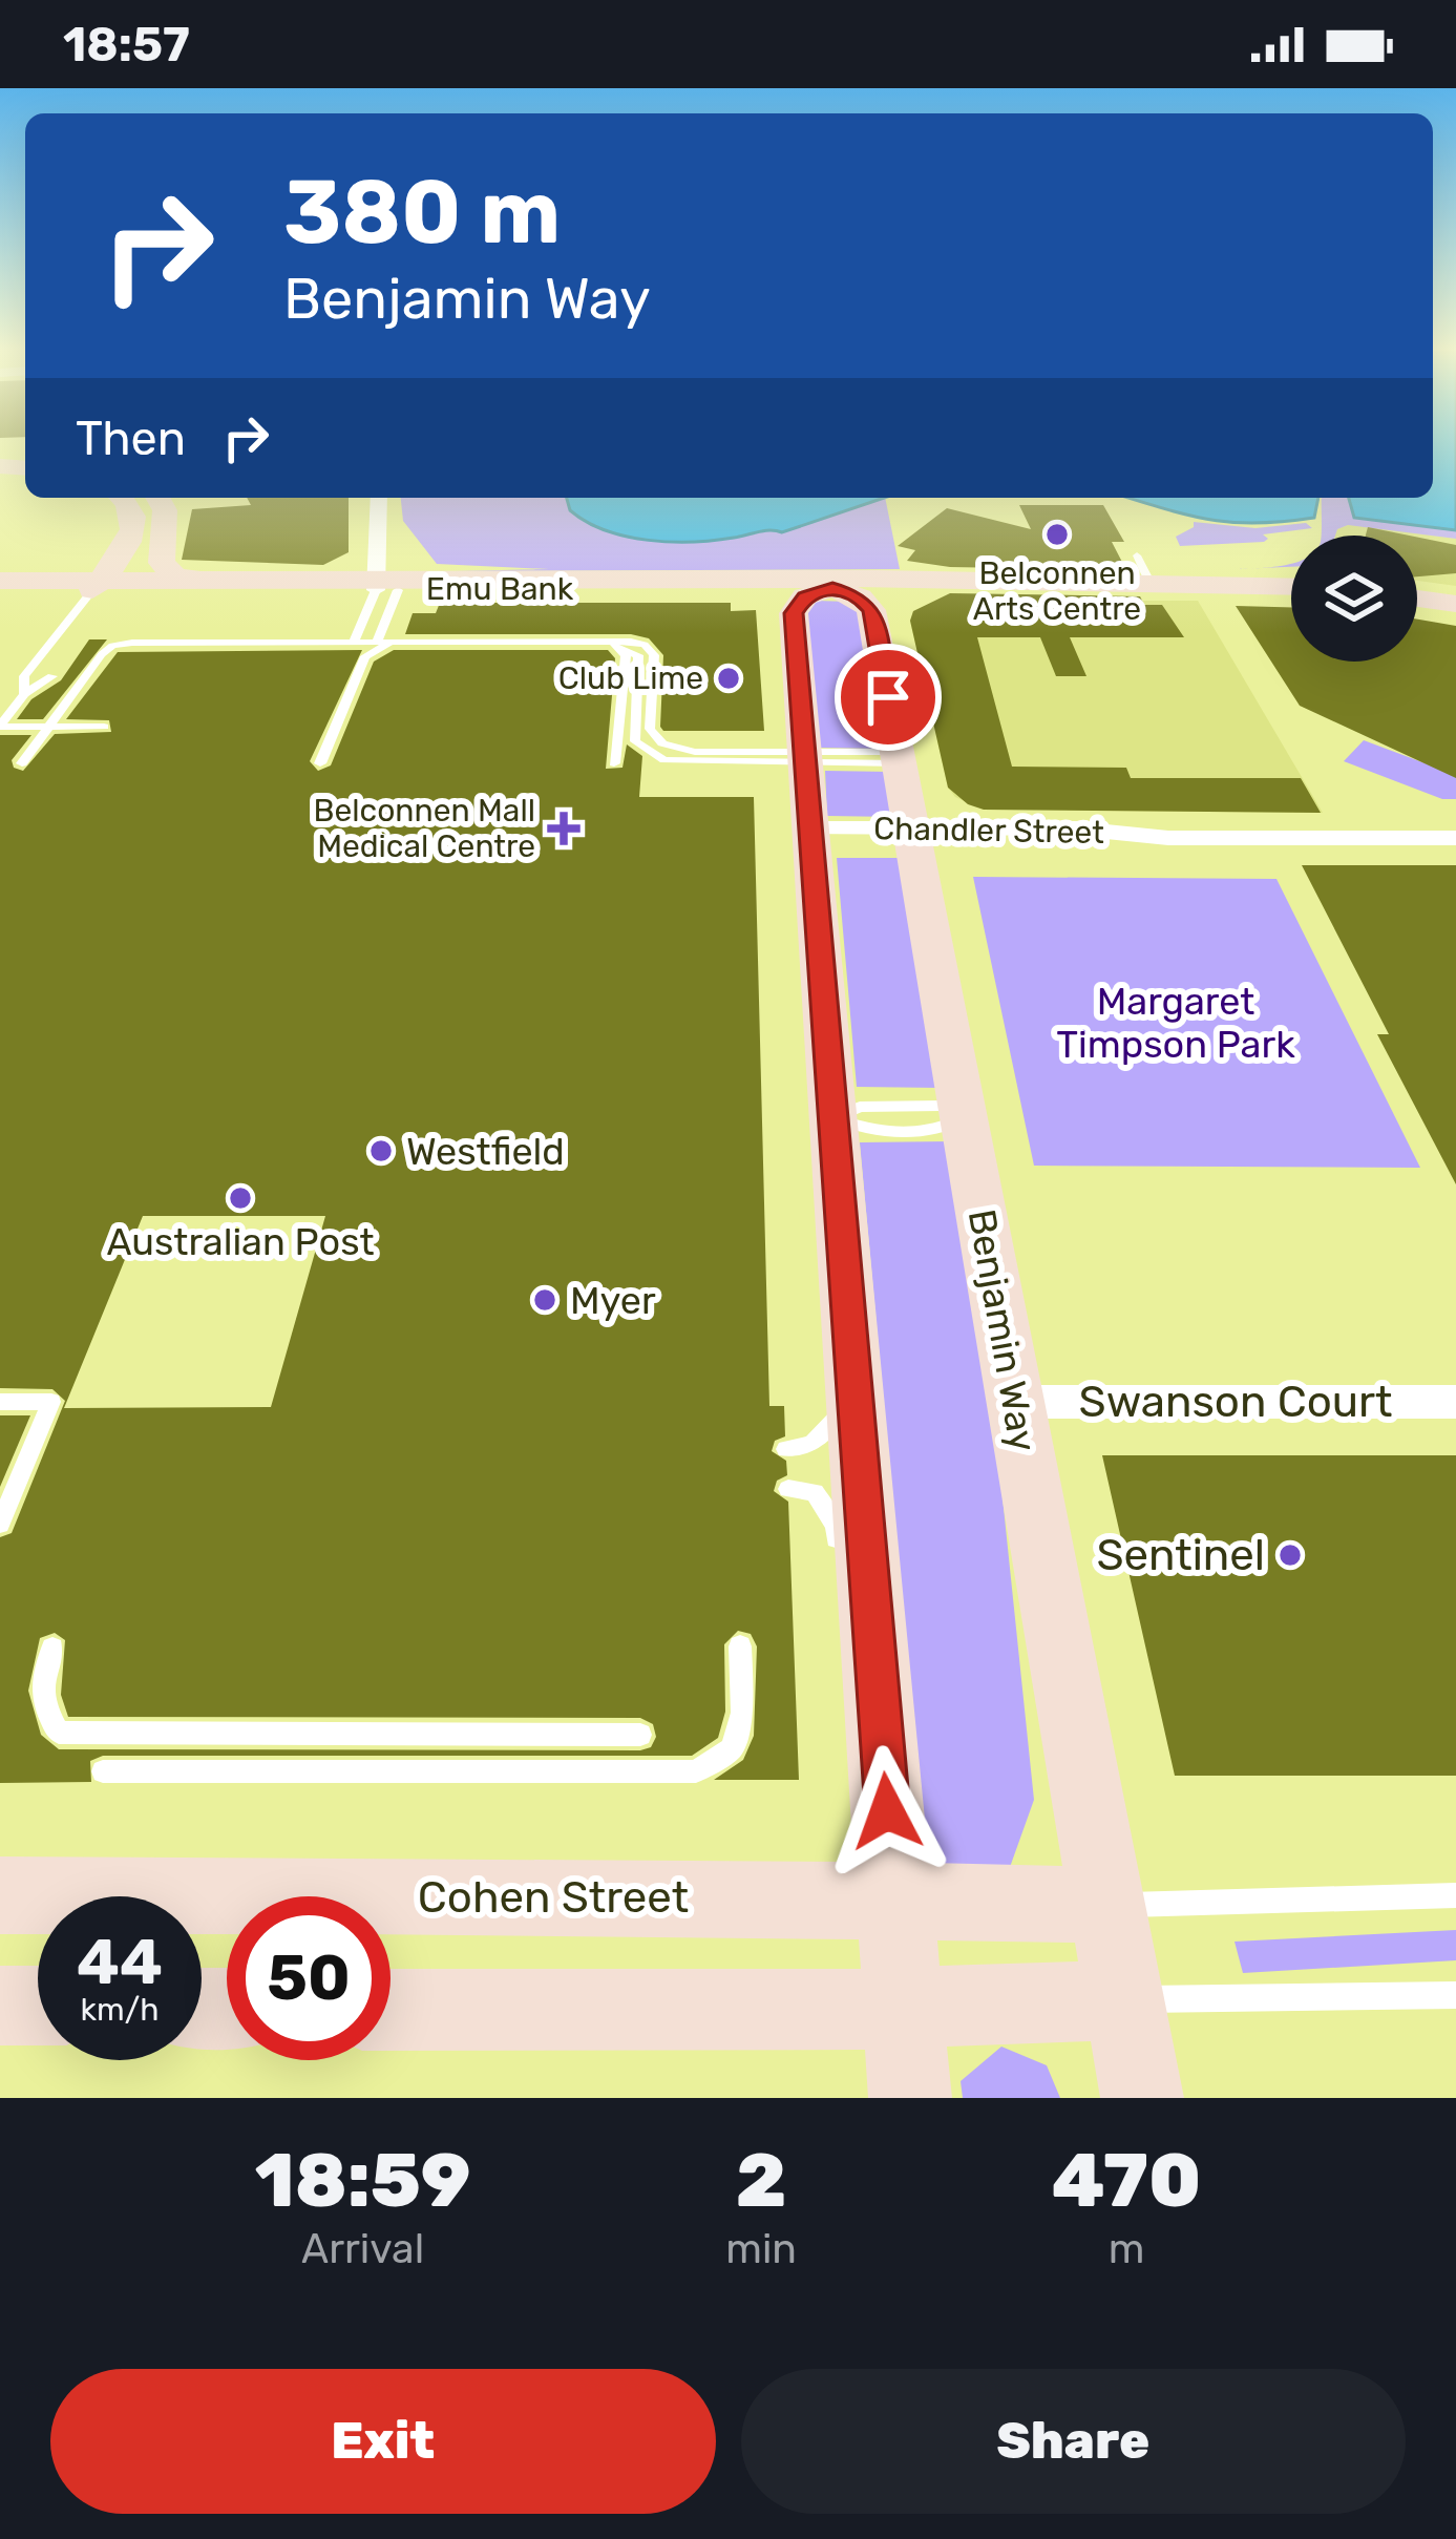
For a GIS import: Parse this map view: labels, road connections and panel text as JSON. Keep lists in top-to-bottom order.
{
  "streets": {
    "main road": ["Emu Bank", "Benjamin Way", "Cohen Street"],
    "street": ["Chandler Street", "Swanson Court"]
  },
  "crossings": [
    ["Emu Bank", "Benjamin Way"],
    ["Chandler Street", "Benjamin Way"],
    ["Benjamin Way", "Swanson Court"],
    ["Benjamin Way", "Cohen Street"]
  ],
  "parks": ["Margaret Timpson Park"],
  "places": {
    "other": [
      "Belconnen Arts Centre",
      "Club Lime",
      "Westfield",
      "Australian Post",
      "Myer",
      "Sentinel"
    ],
    "health": ["Belconnen Mall Medical Centre"]
  },
  "page": {
    "status": "18:57",
    "turn": ["380 m", "Benjamin Way"],
    "then": "Then",
    "speed": "44 km/h",
    "limit": "50",
    "eta": [
      "18:59",
      "Arrival",
      "2",
      "min",
      "470",
      "m"
    ],
    "buttons": ["Exit", "Share"]
  }
}
